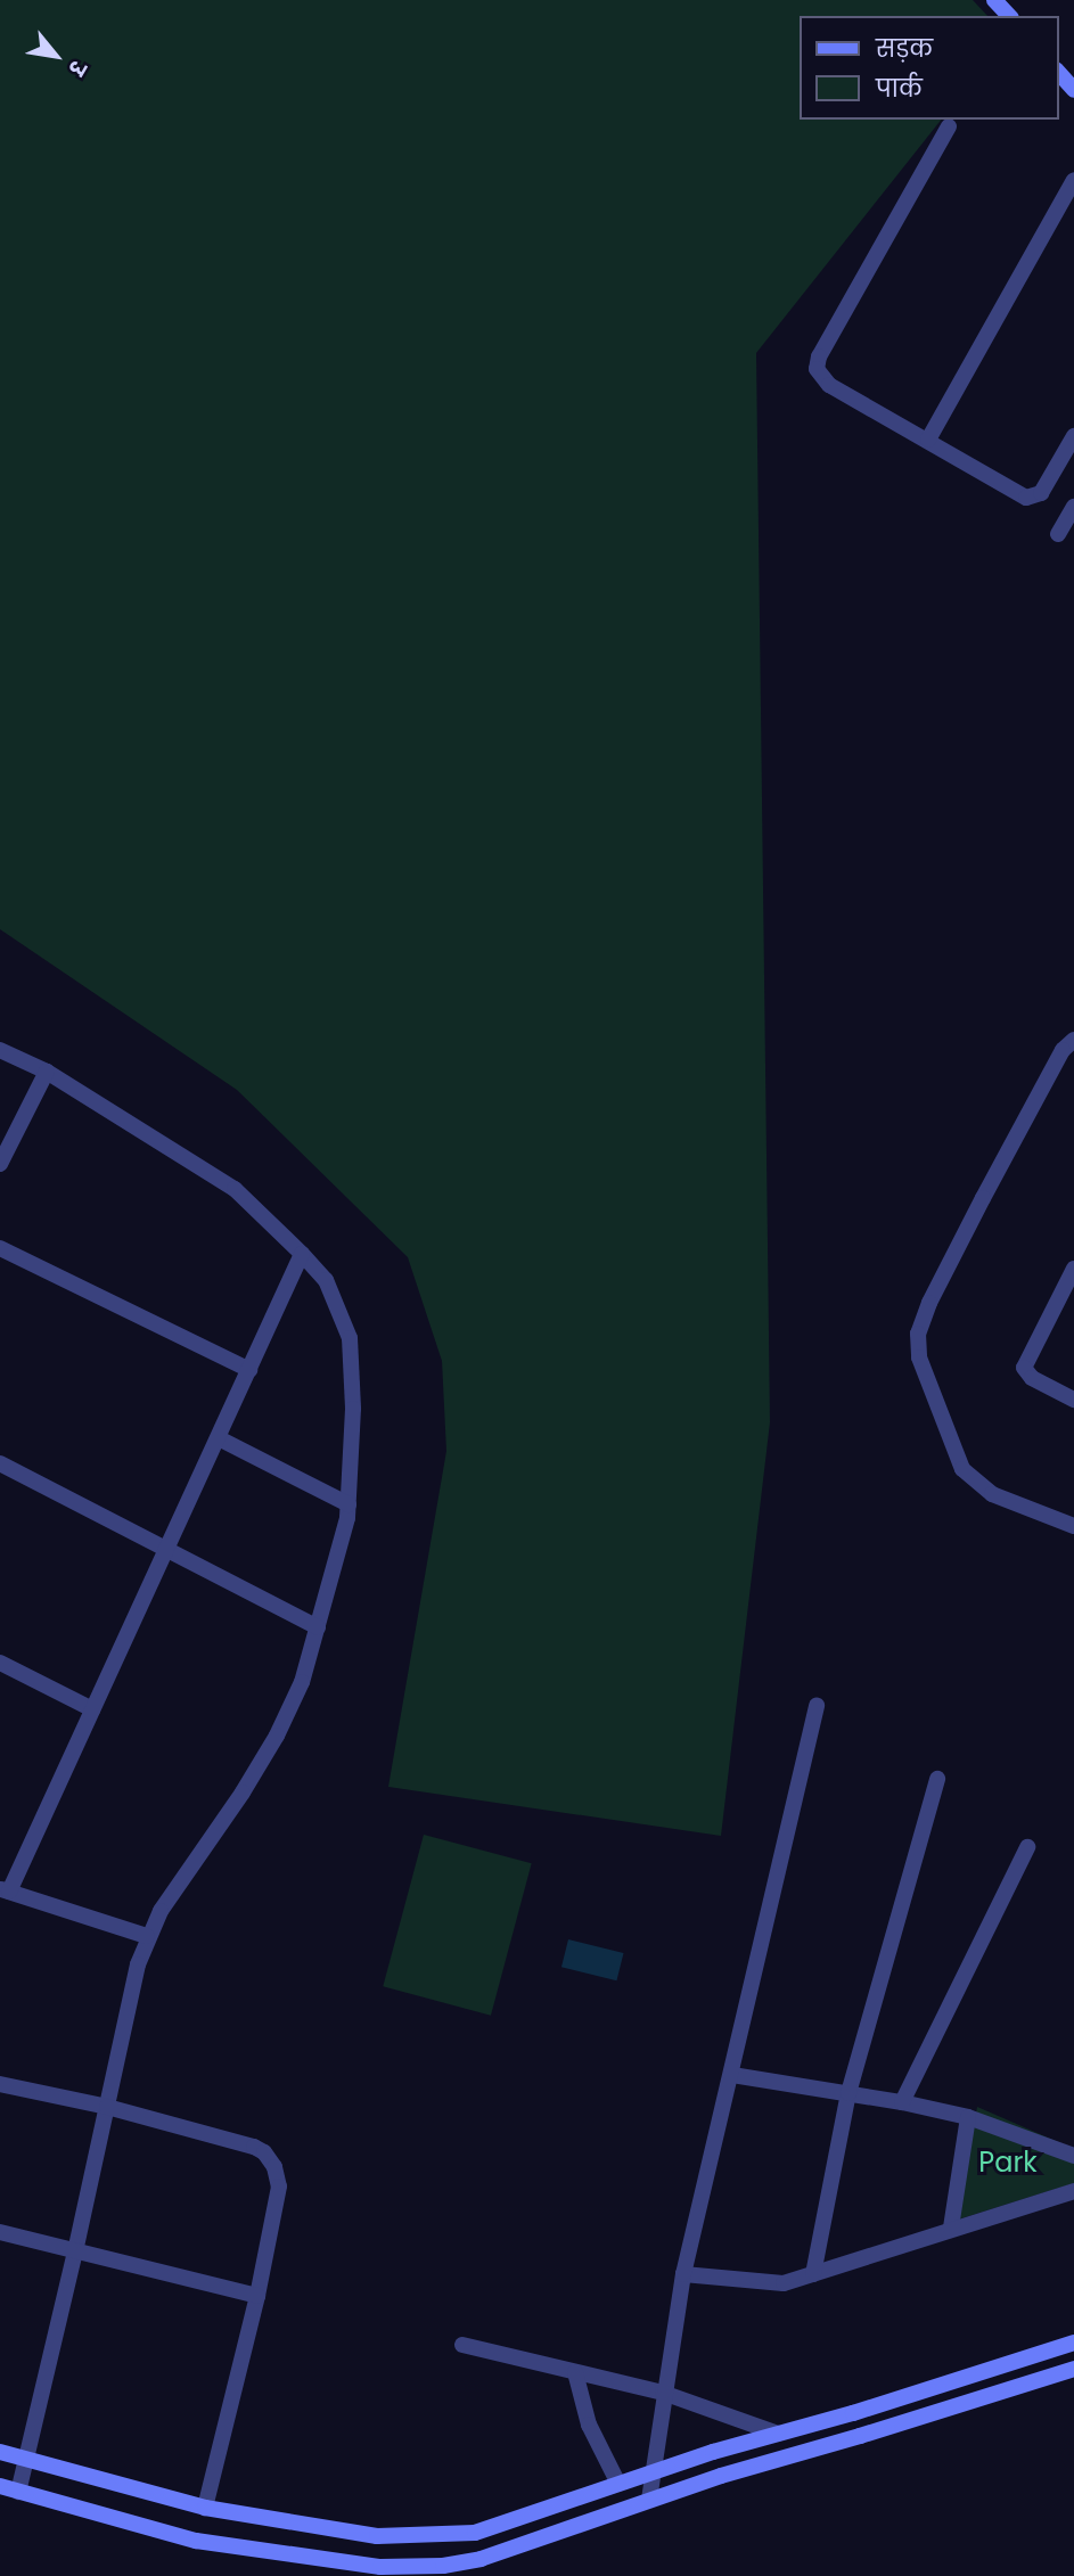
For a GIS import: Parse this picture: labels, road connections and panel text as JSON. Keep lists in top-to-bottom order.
{
  "parks": ["Park"],
  "legend": ["सड़क", "पार्क"],
  "north": "bottom right"
}
